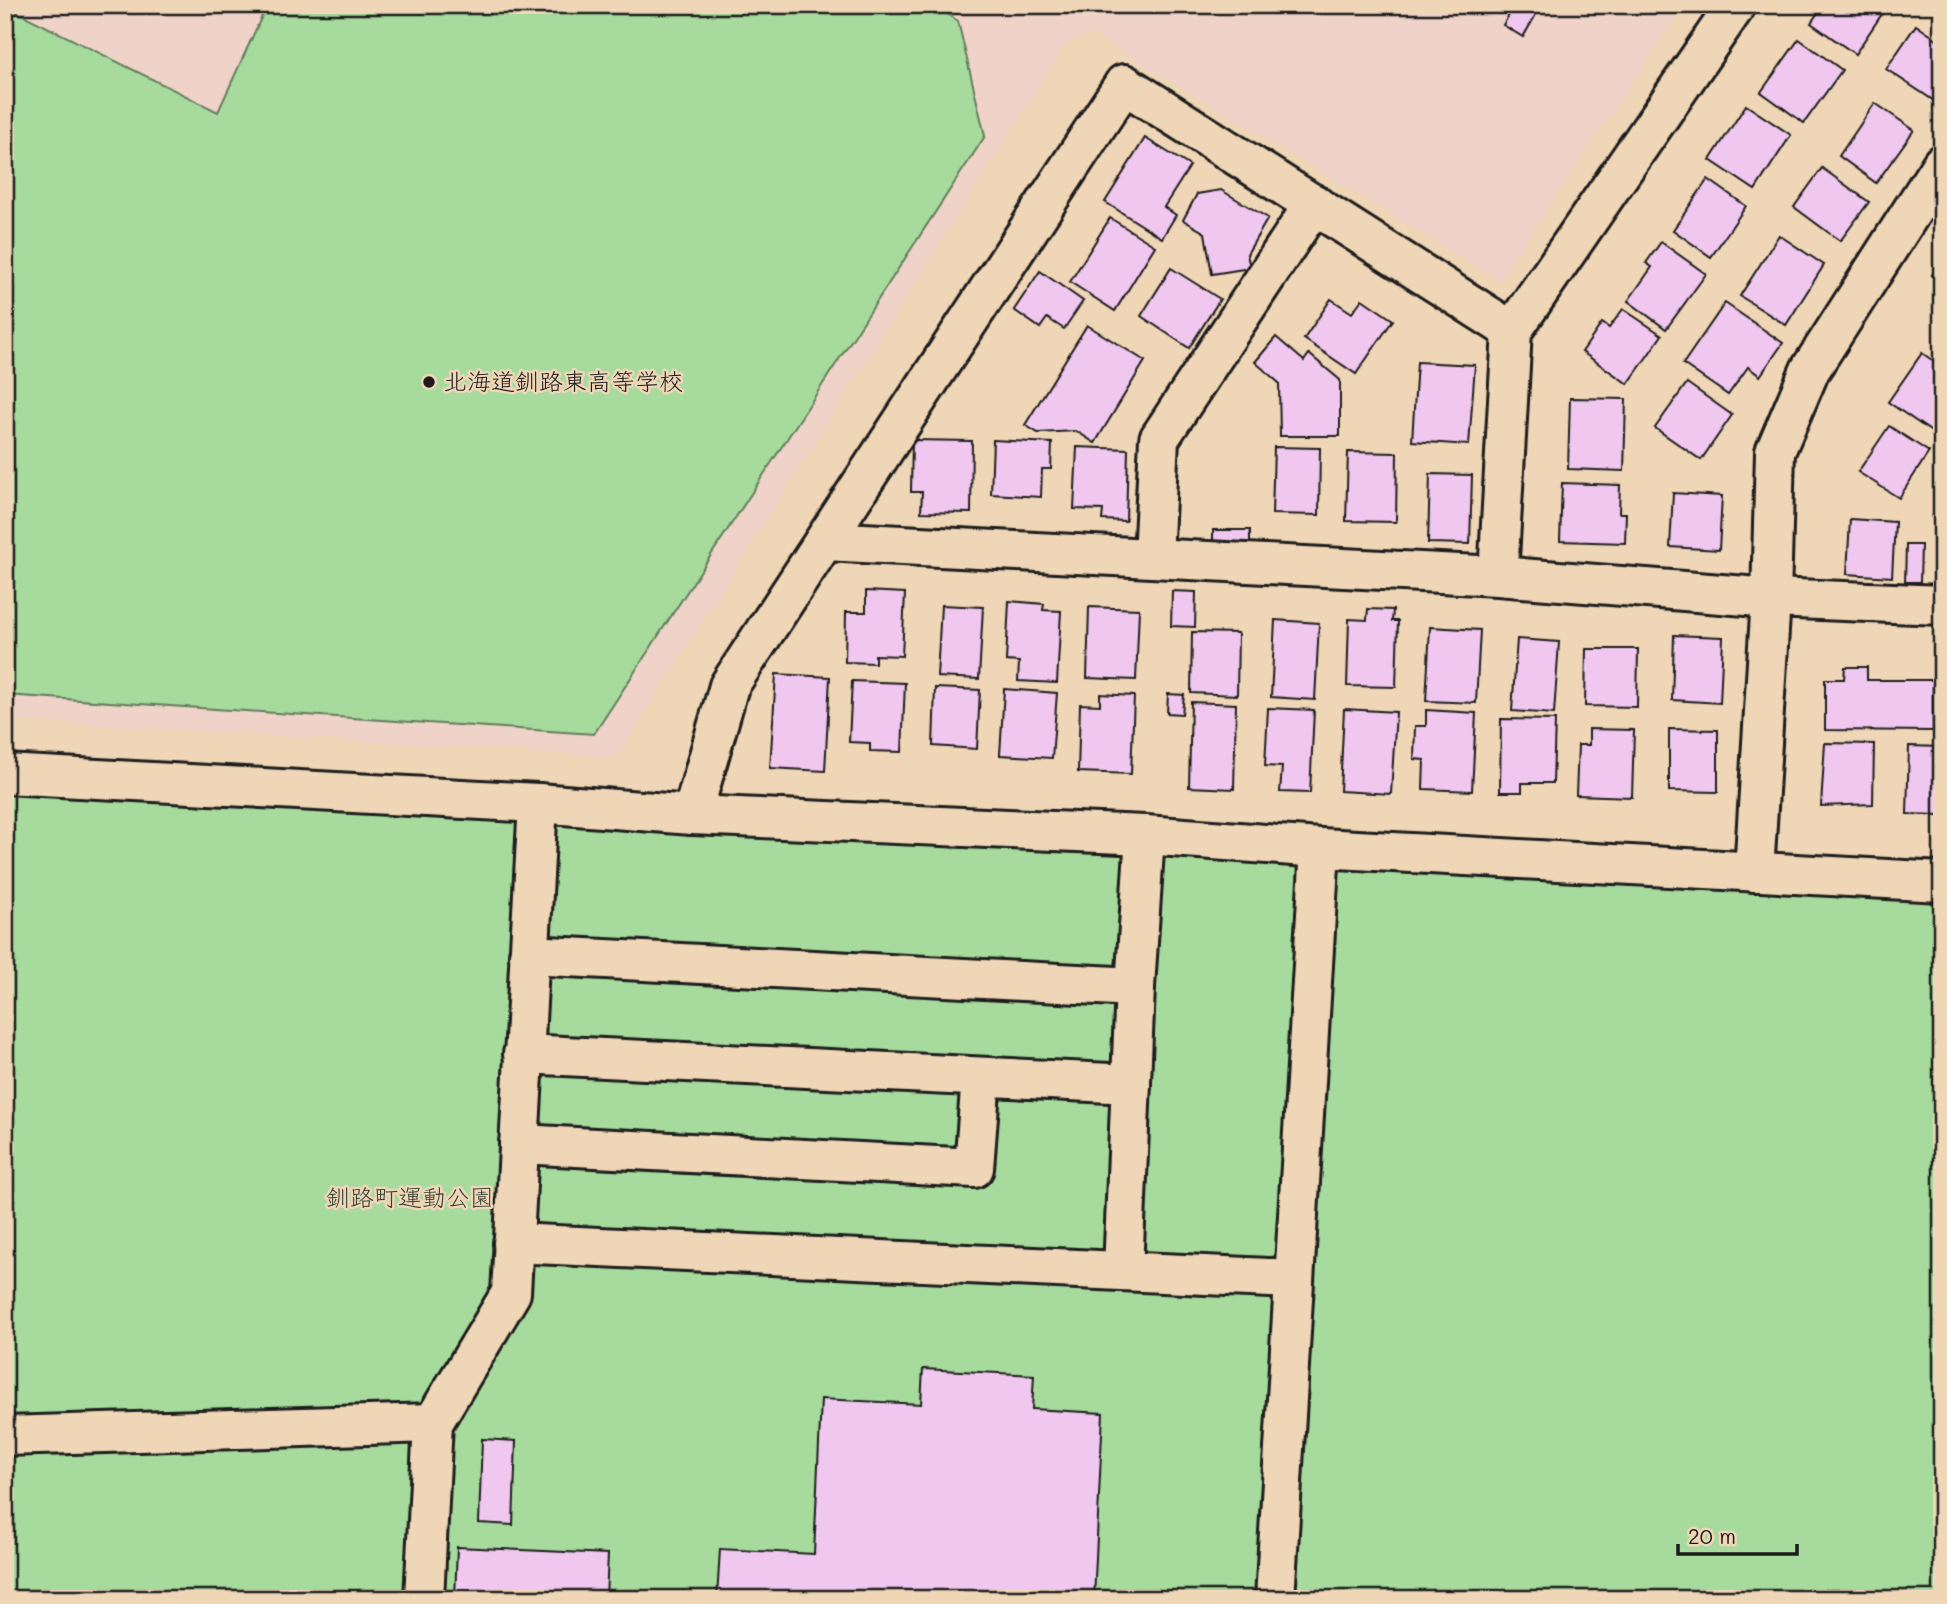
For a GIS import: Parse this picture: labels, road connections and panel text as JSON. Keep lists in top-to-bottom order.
{
  "parks": ["釧路町運動公園"],
  "places": ["北海道釧路東高等学校"],
  "scale_bar": "20 m"
}
